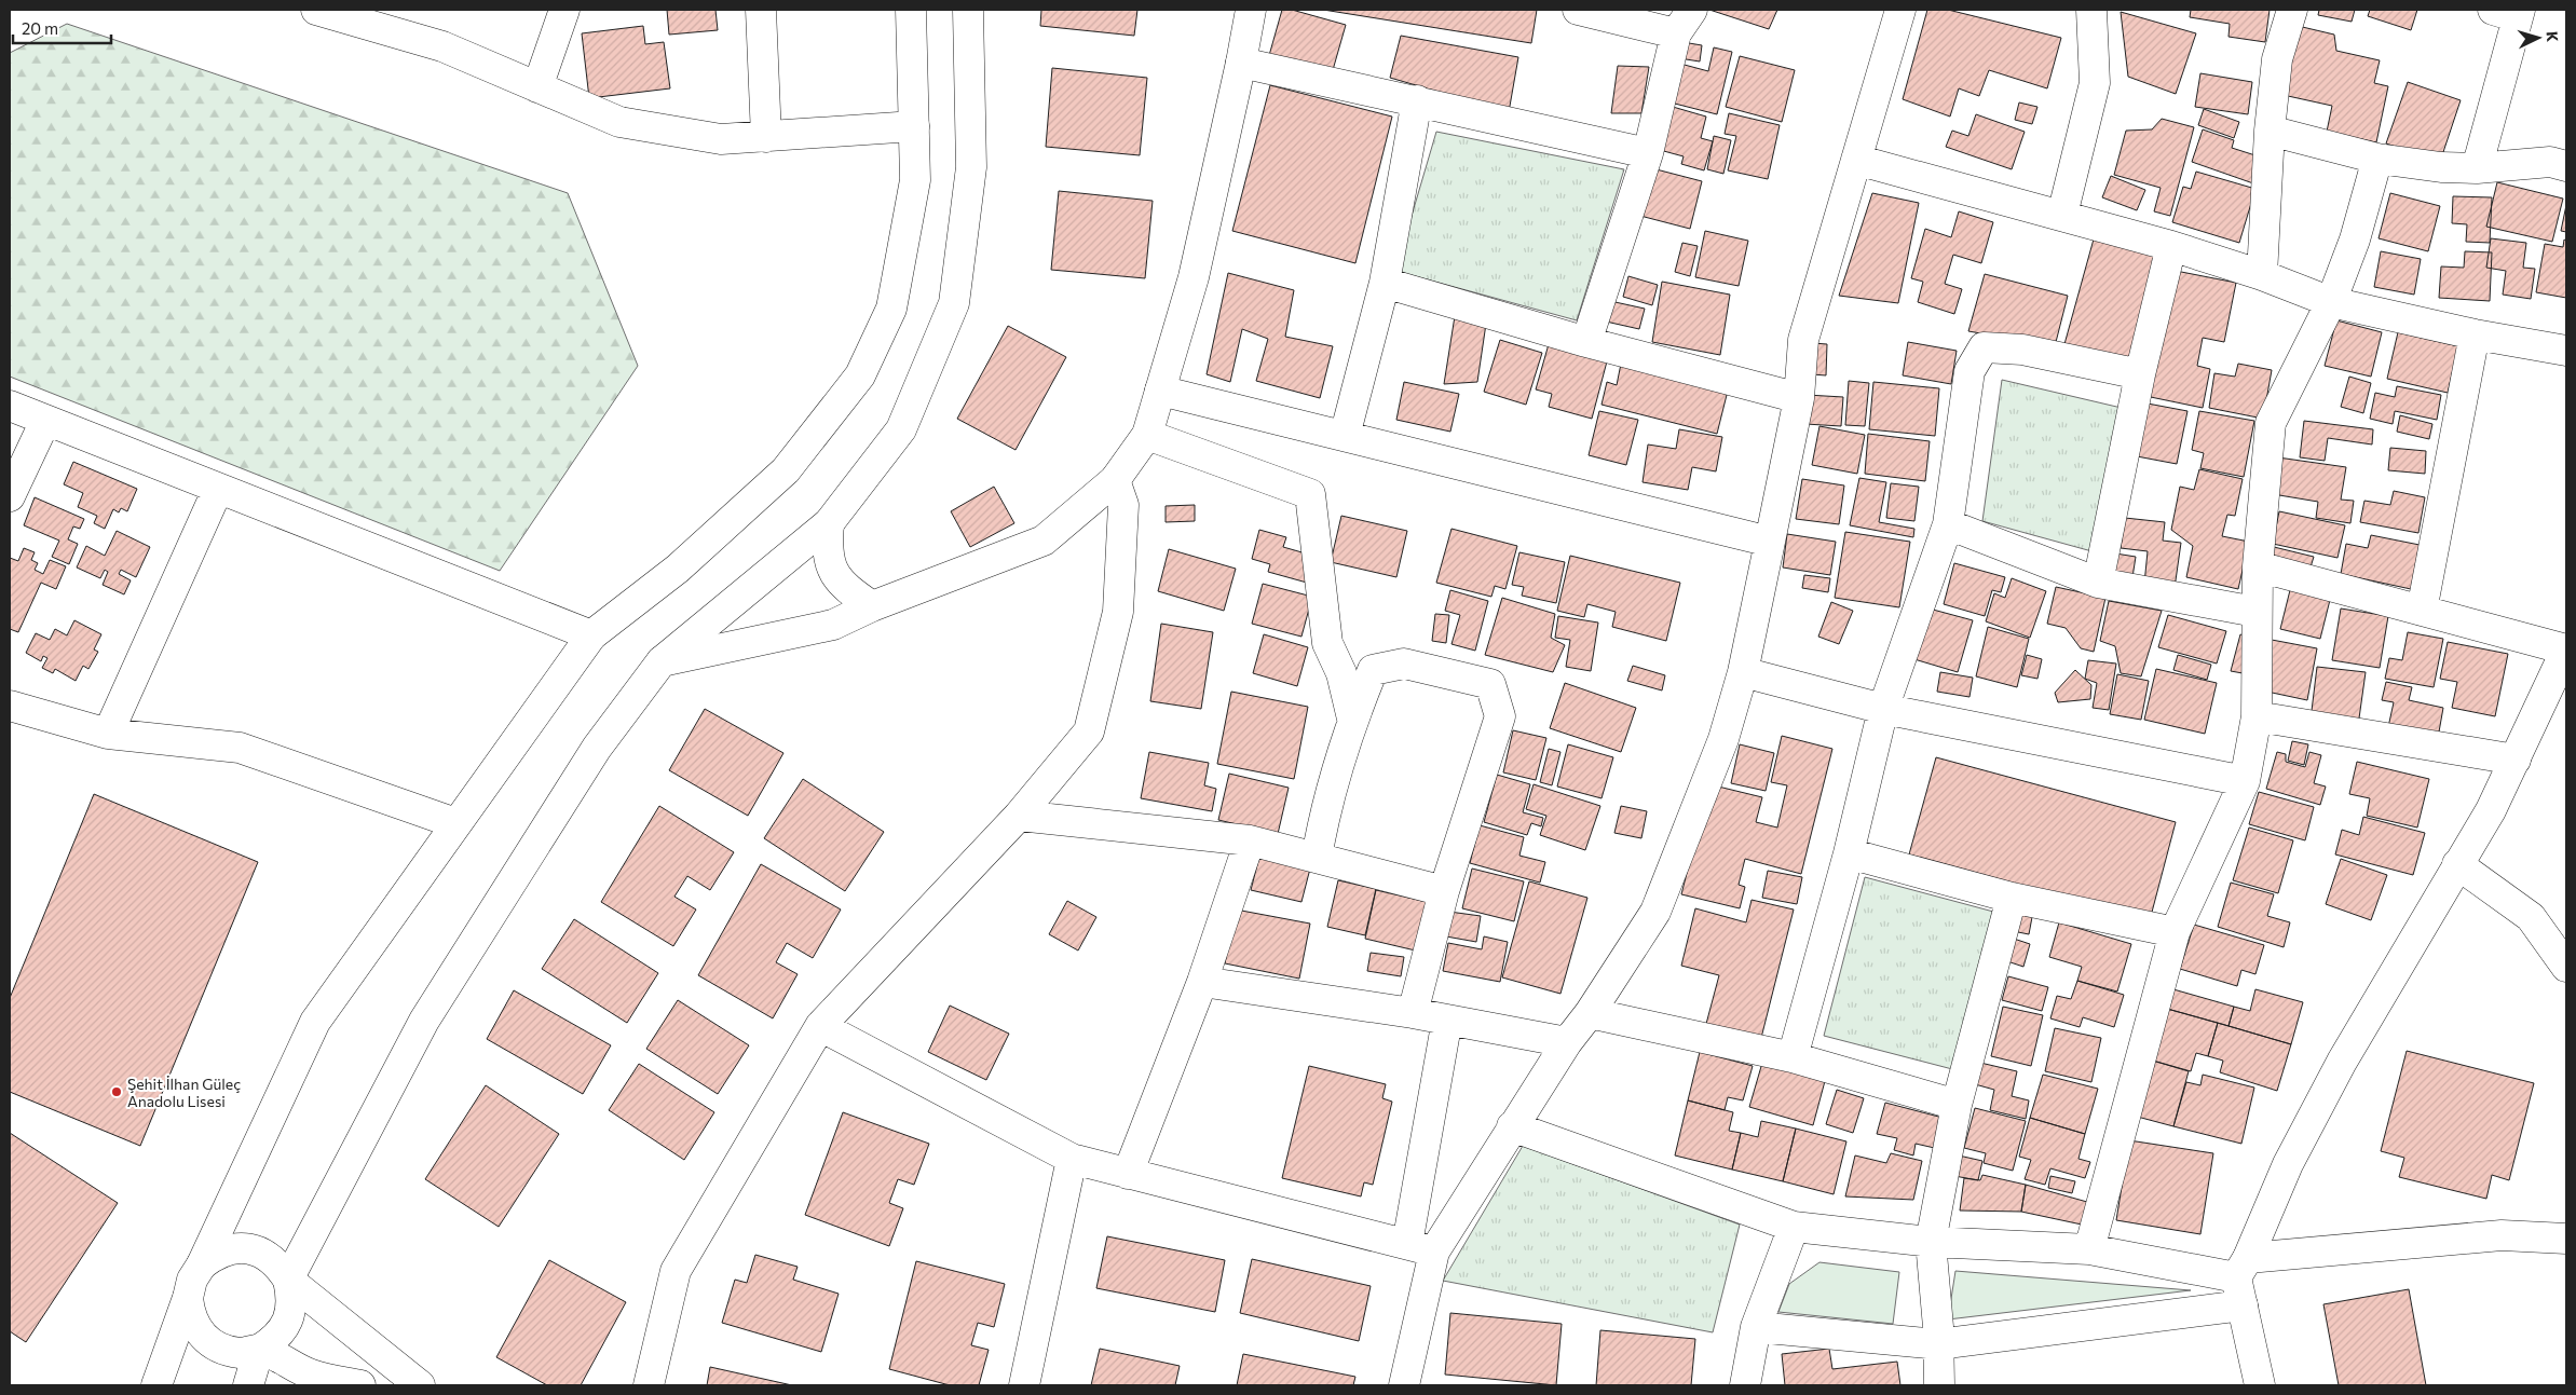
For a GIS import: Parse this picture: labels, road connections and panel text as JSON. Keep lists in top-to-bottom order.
{
  "places": ["Şehit İlhan Güleç Anadolu Lisesi"],
  "scale_bar": "20 m",
  "north": "right"
}
